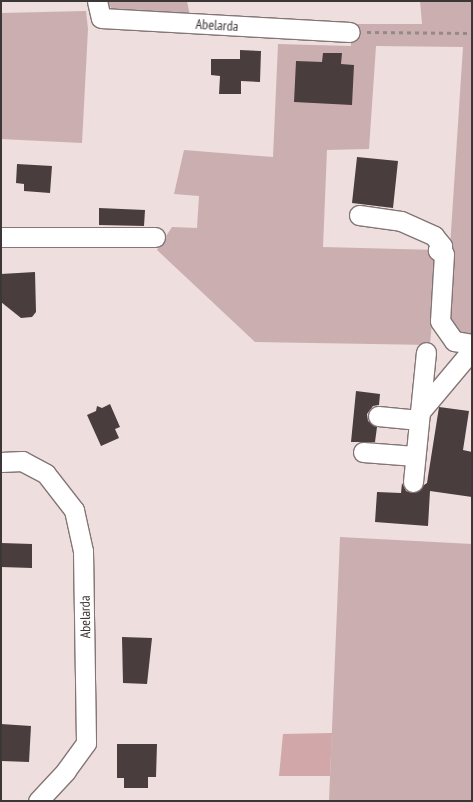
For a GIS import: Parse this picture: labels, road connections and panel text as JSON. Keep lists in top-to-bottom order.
{
  "streets": {
    "street": ["Abelarda"]
  }
}
